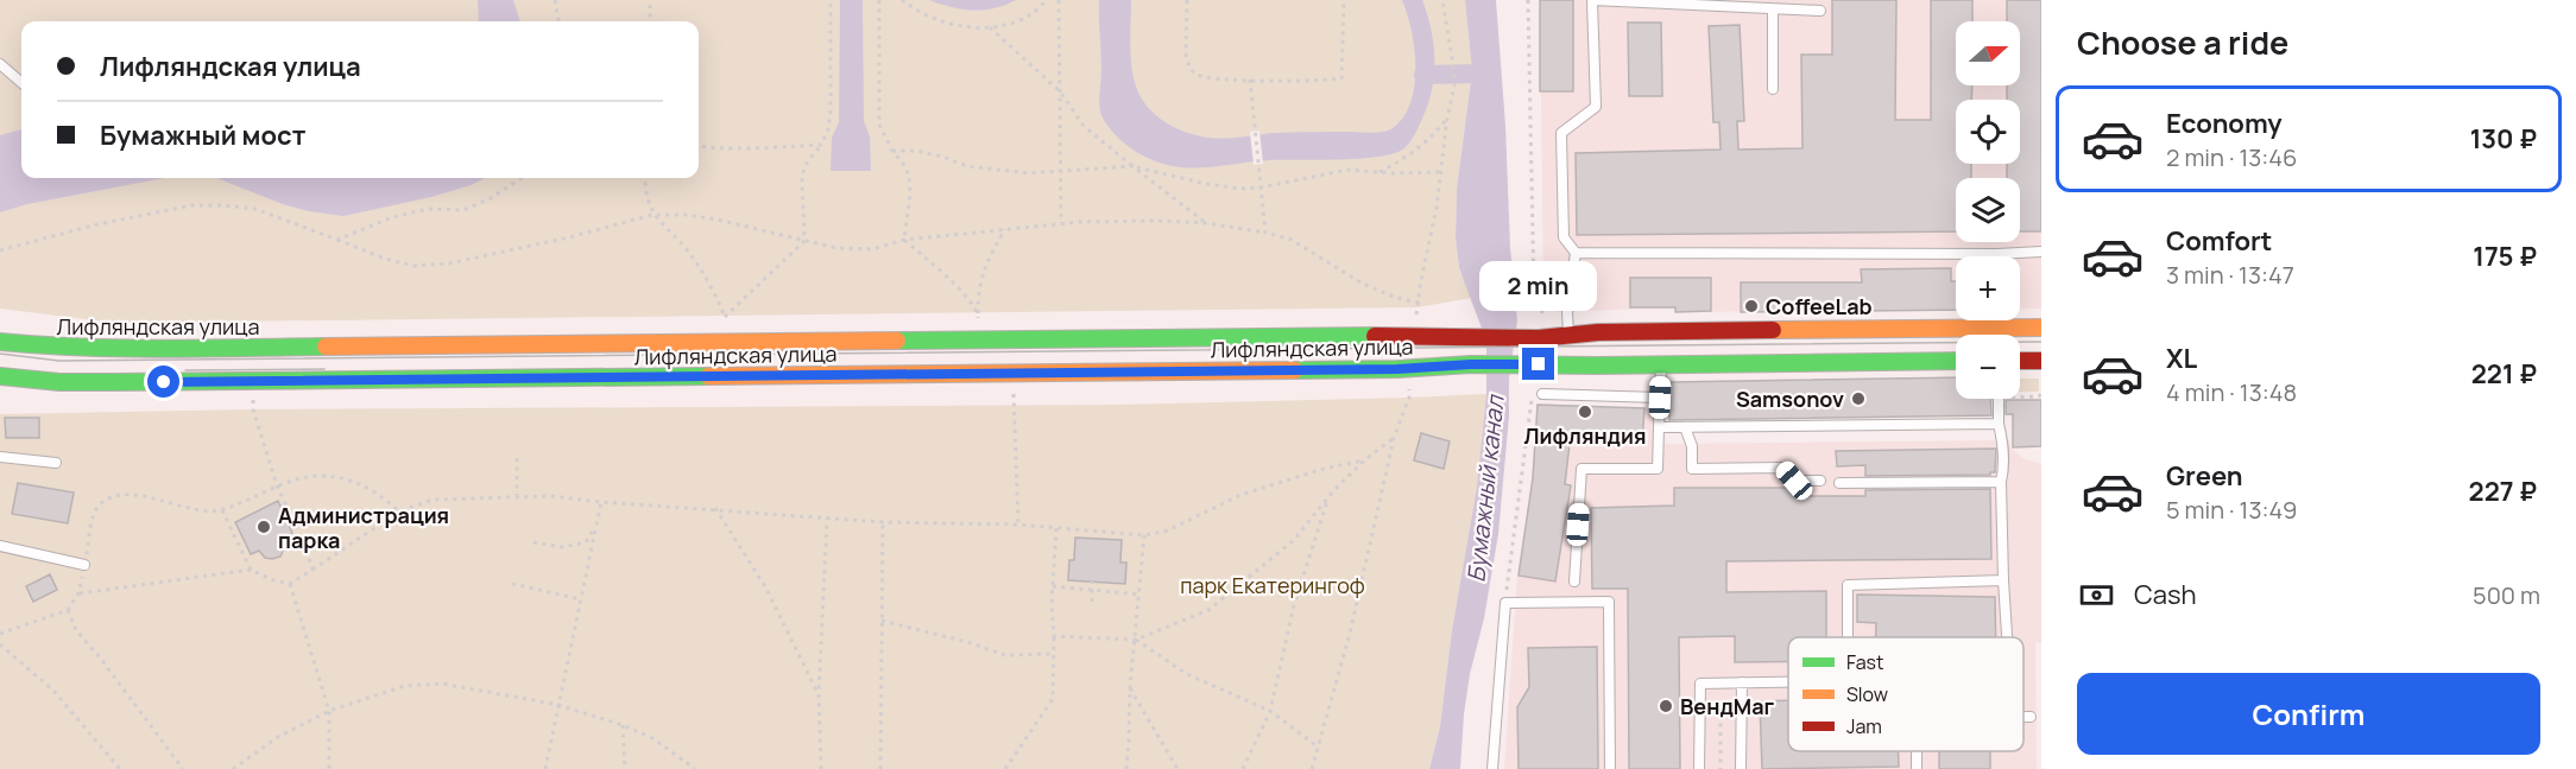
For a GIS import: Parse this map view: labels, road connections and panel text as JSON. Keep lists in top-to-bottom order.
{
  "streets": {
    "main road": ["Лифляндская улица"]
  },
  "water": ["Бумажный канал"],
  "parks": ["парк Екатерингоф"],
  "places": [
    "CoffeeLab",
    "Samsonov",
    "Лифляндия",
    "Администрация парка",
    "ВендМаг"
  ],
  "legend": ["Fast", "Slow", "Jam"],
  "north": "right",
  "page": {
    "heading": "Choose a ride",
    "map_buttons": ["+", "−"],
    "banner": ["Лифляндская улица", "Бумажный мост"],
    "list": [
      {
        "name": "Economy",
        "note": "2 min · 13:46",
        "value": "130 ₽"
      },
      {
        "name": "Comfort",
        "note": "3 min · 13:47",
        "value": "175 ₽"
      },
      {
        "name": "XL",
        "note": "4 min · 13:48",
        "value": "221 ₽"
      },
      {
        "name": "Green",
        "note": "5 min · 13:49",
        "value": "227 ₽"
      }
    ],
    "bubble": "2 min",
    "pay": ["Cash", "500 m"],
    "buttons": "Confirm"
  }
}
